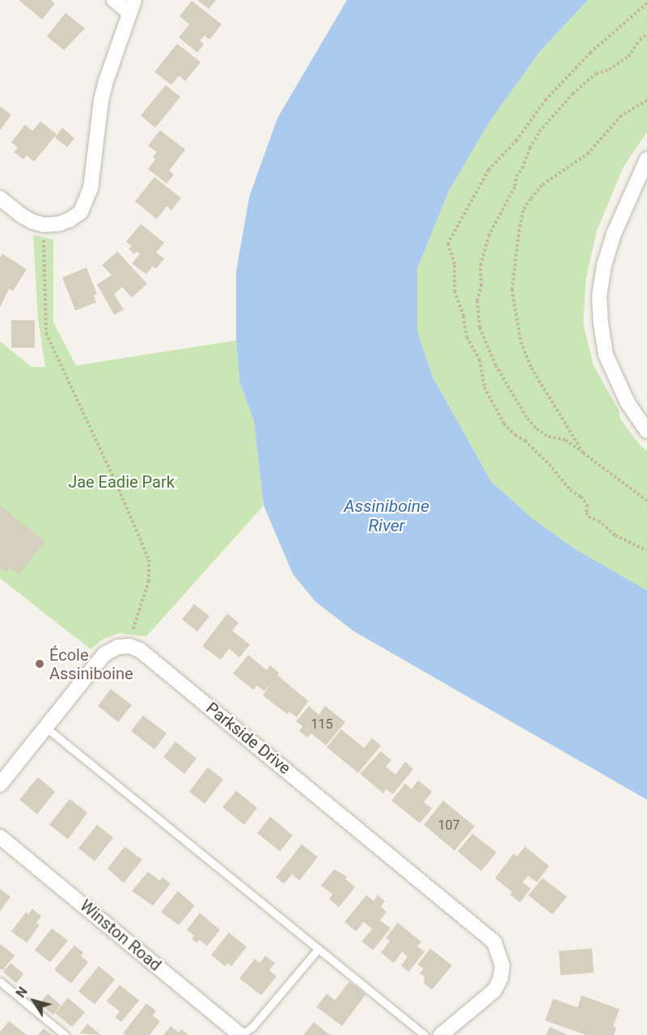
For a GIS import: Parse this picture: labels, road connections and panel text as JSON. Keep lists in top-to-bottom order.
{
  "streets": {
    "street": ["Parkside Drive", "Winston Road"]
  },
  "water": ["Assiniboine River"],
  "parks": ["Jae Eadie Park"],
  "places": ["École Assiniboine"],
  "house_numbers": ["115", "107"],
  "north": "top left"
}
